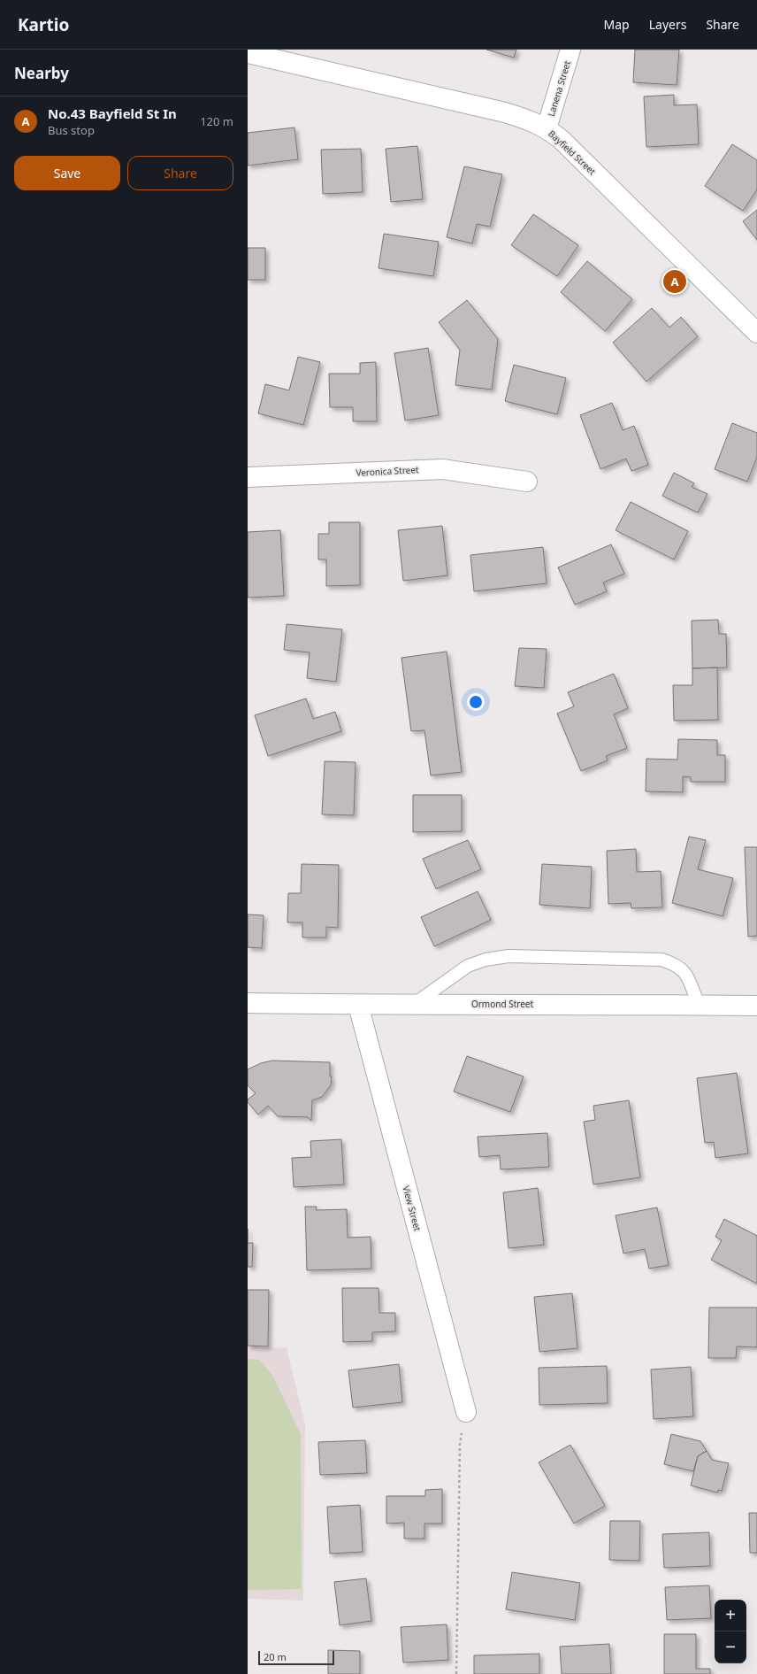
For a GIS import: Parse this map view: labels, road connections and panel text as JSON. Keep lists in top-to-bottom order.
{
  "streets": {
    "street": [
      "Lanena Street",
      "Bayfield Street",
      "Veronica Street",
      "Ormond Street",
      "View Street"
    ]
  },
  "crossings": [
    ["Lanena Street", "Bayfield Street"],
    ["Ormond Street", "View Street"]
  ],
  "scale_bar": "20 m",
  "page": {
    "header": "Kartio",
    "nav": ["Map", "Layers", "Share"],
    "heading": "Nearby",
    "list": [
      {
        "mark": "A",
        "name": "No.43 Bayfield St In",
        "note": "Bus stop",
        "value": "120 m"
      }
    ],
    "buttons": ["Save", "Share"],
    "pins": "A",
    "map_buttons": ["+", "−"],
    "scale": "20 m"
  }
}
